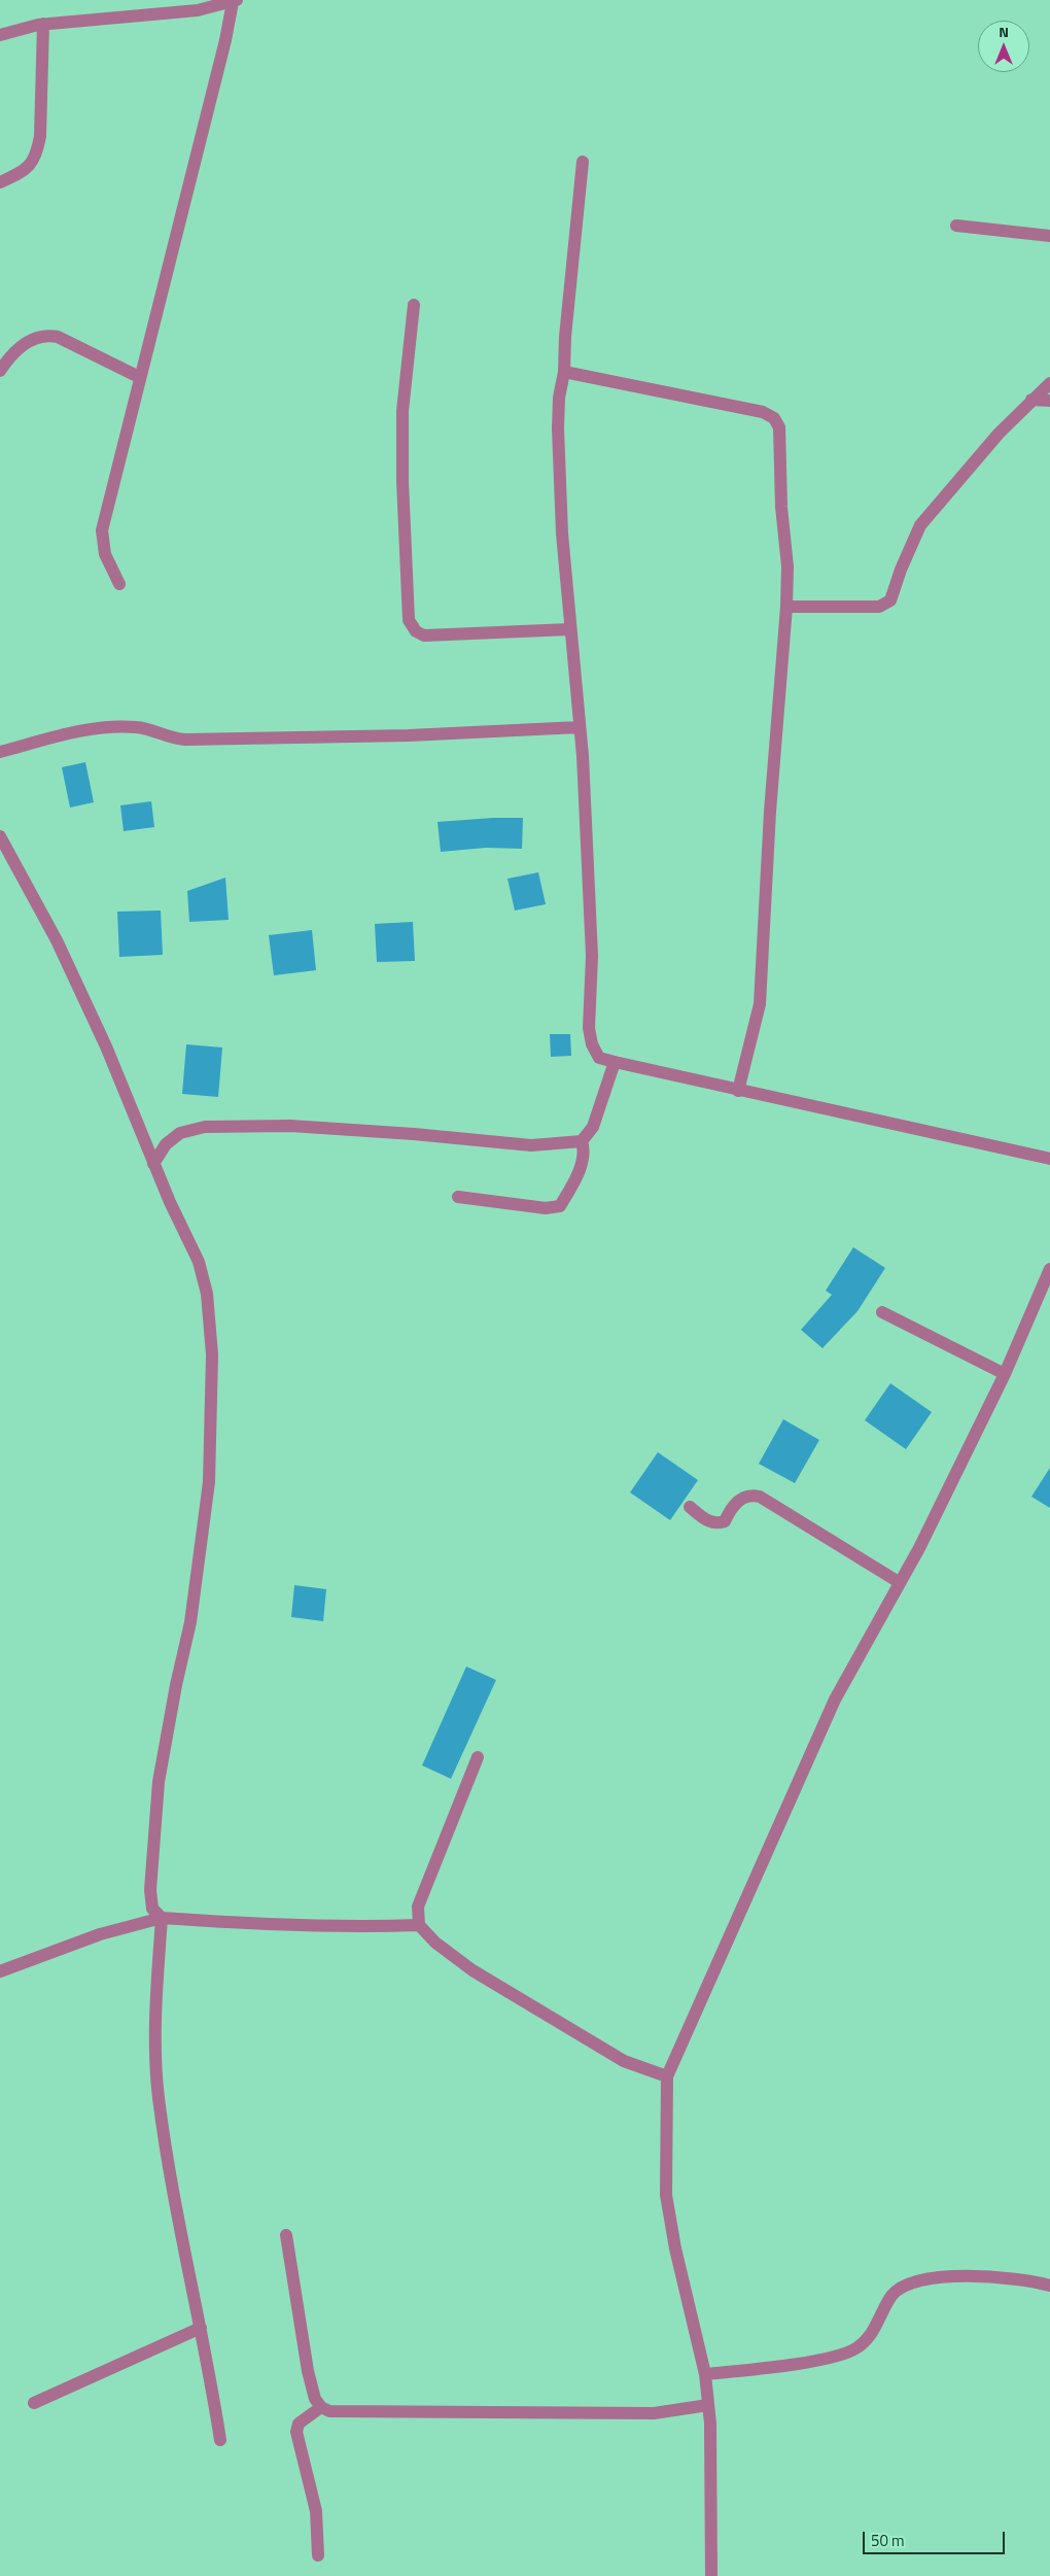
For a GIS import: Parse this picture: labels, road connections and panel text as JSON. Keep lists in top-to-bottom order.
{
  "scale_bar": "50 m",
  "north": "top"
}
